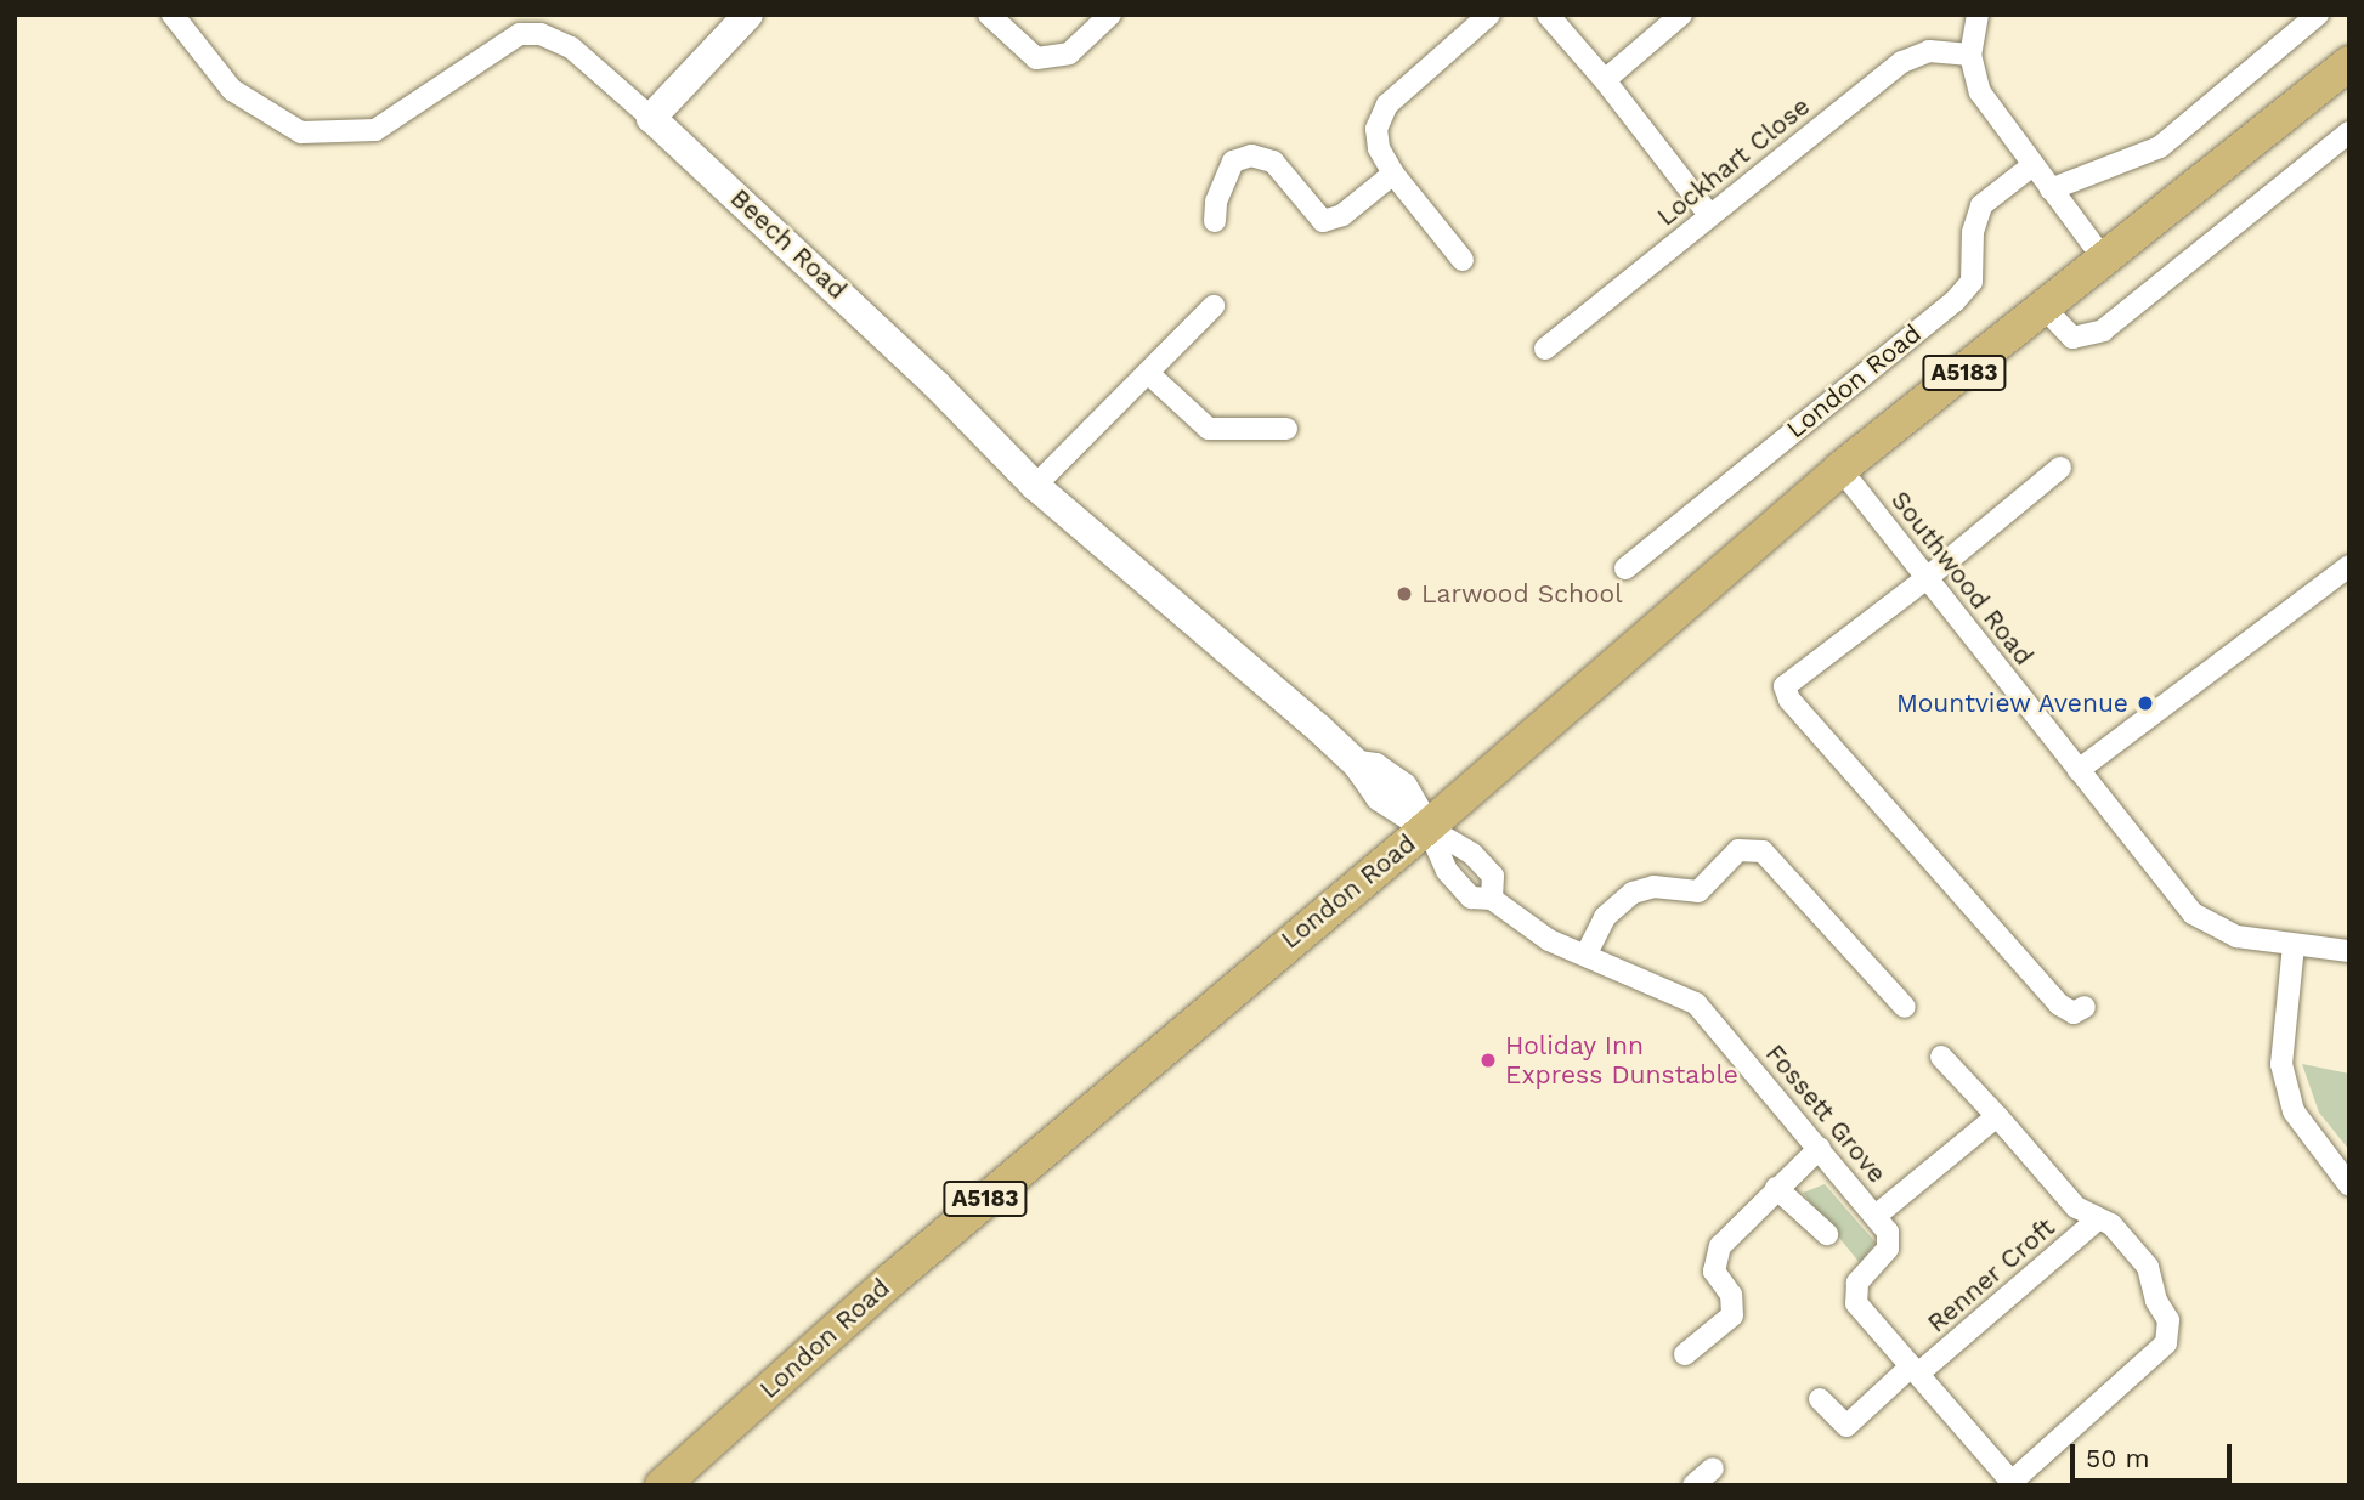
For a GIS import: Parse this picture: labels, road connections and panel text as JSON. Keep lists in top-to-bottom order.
{
  "streets": {
    "main road": ["A5183", "London Road"],
    "street": [
      "Lockhart Close",
      "Beech Road",
      "Southwood Road",
      "Fossett Grove",
      "Renner Croft"
    ]
  },
  "crossings": [
    ["Beech Road", "London Road"],
    ["Beech Road", "Fossett Grove"],
    ["London Road", "Southwood Road"],
    ["London Road", "Fossett Grove"],
    ["Fossett Grove", "Renner Croft"]
  ],
  "places": ["Larwood School", "Mountview Avenue", "Holiday Inn Express Dunstable"],
  "scale_bar": "50 m"
}
